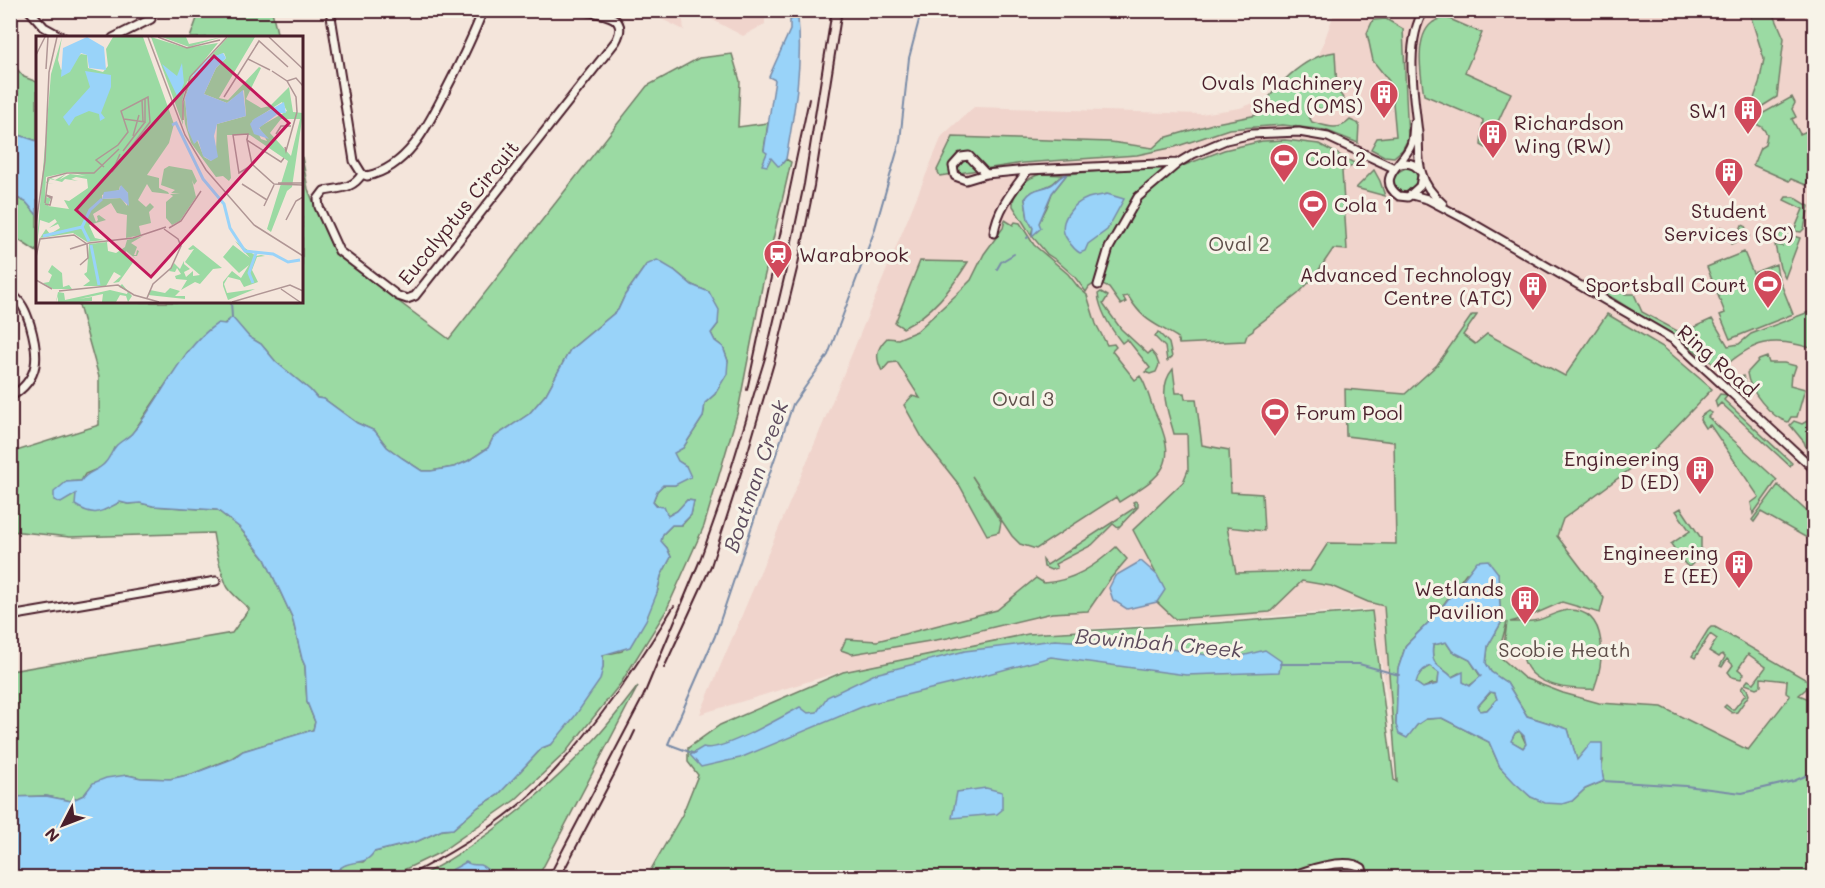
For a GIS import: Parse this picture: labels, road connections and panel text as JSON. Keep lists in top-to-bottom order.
{
  "streets": {
    "street": ["Eucalyptus Circuit", "Ring Road"]
  },
  "water": ["Boatman Creek", "Bowinbah Creek"],
  "parks": ["Oval 2", "Oval 3", "Scobie Heath"],
  "places": {
    "building": [
      "Ovals Machinery Shed (OMS)",
      "SW1",
      "Richardson Wing (RW)",
      "Student Services (SC)",
      "Advanced Technology Centre (ATC)",
      "Engineering D (ED)",
      "Engineering E (EE)",
      "Wetlands Pavilion"
    ],
    "sports": [
      "Cola 2",
      "Cola 1",
      "Sportsball Court",
      "Forum Pool"
    ],
    "station": ["Warabrook"]
  },
  "north": "bottom left"
}
